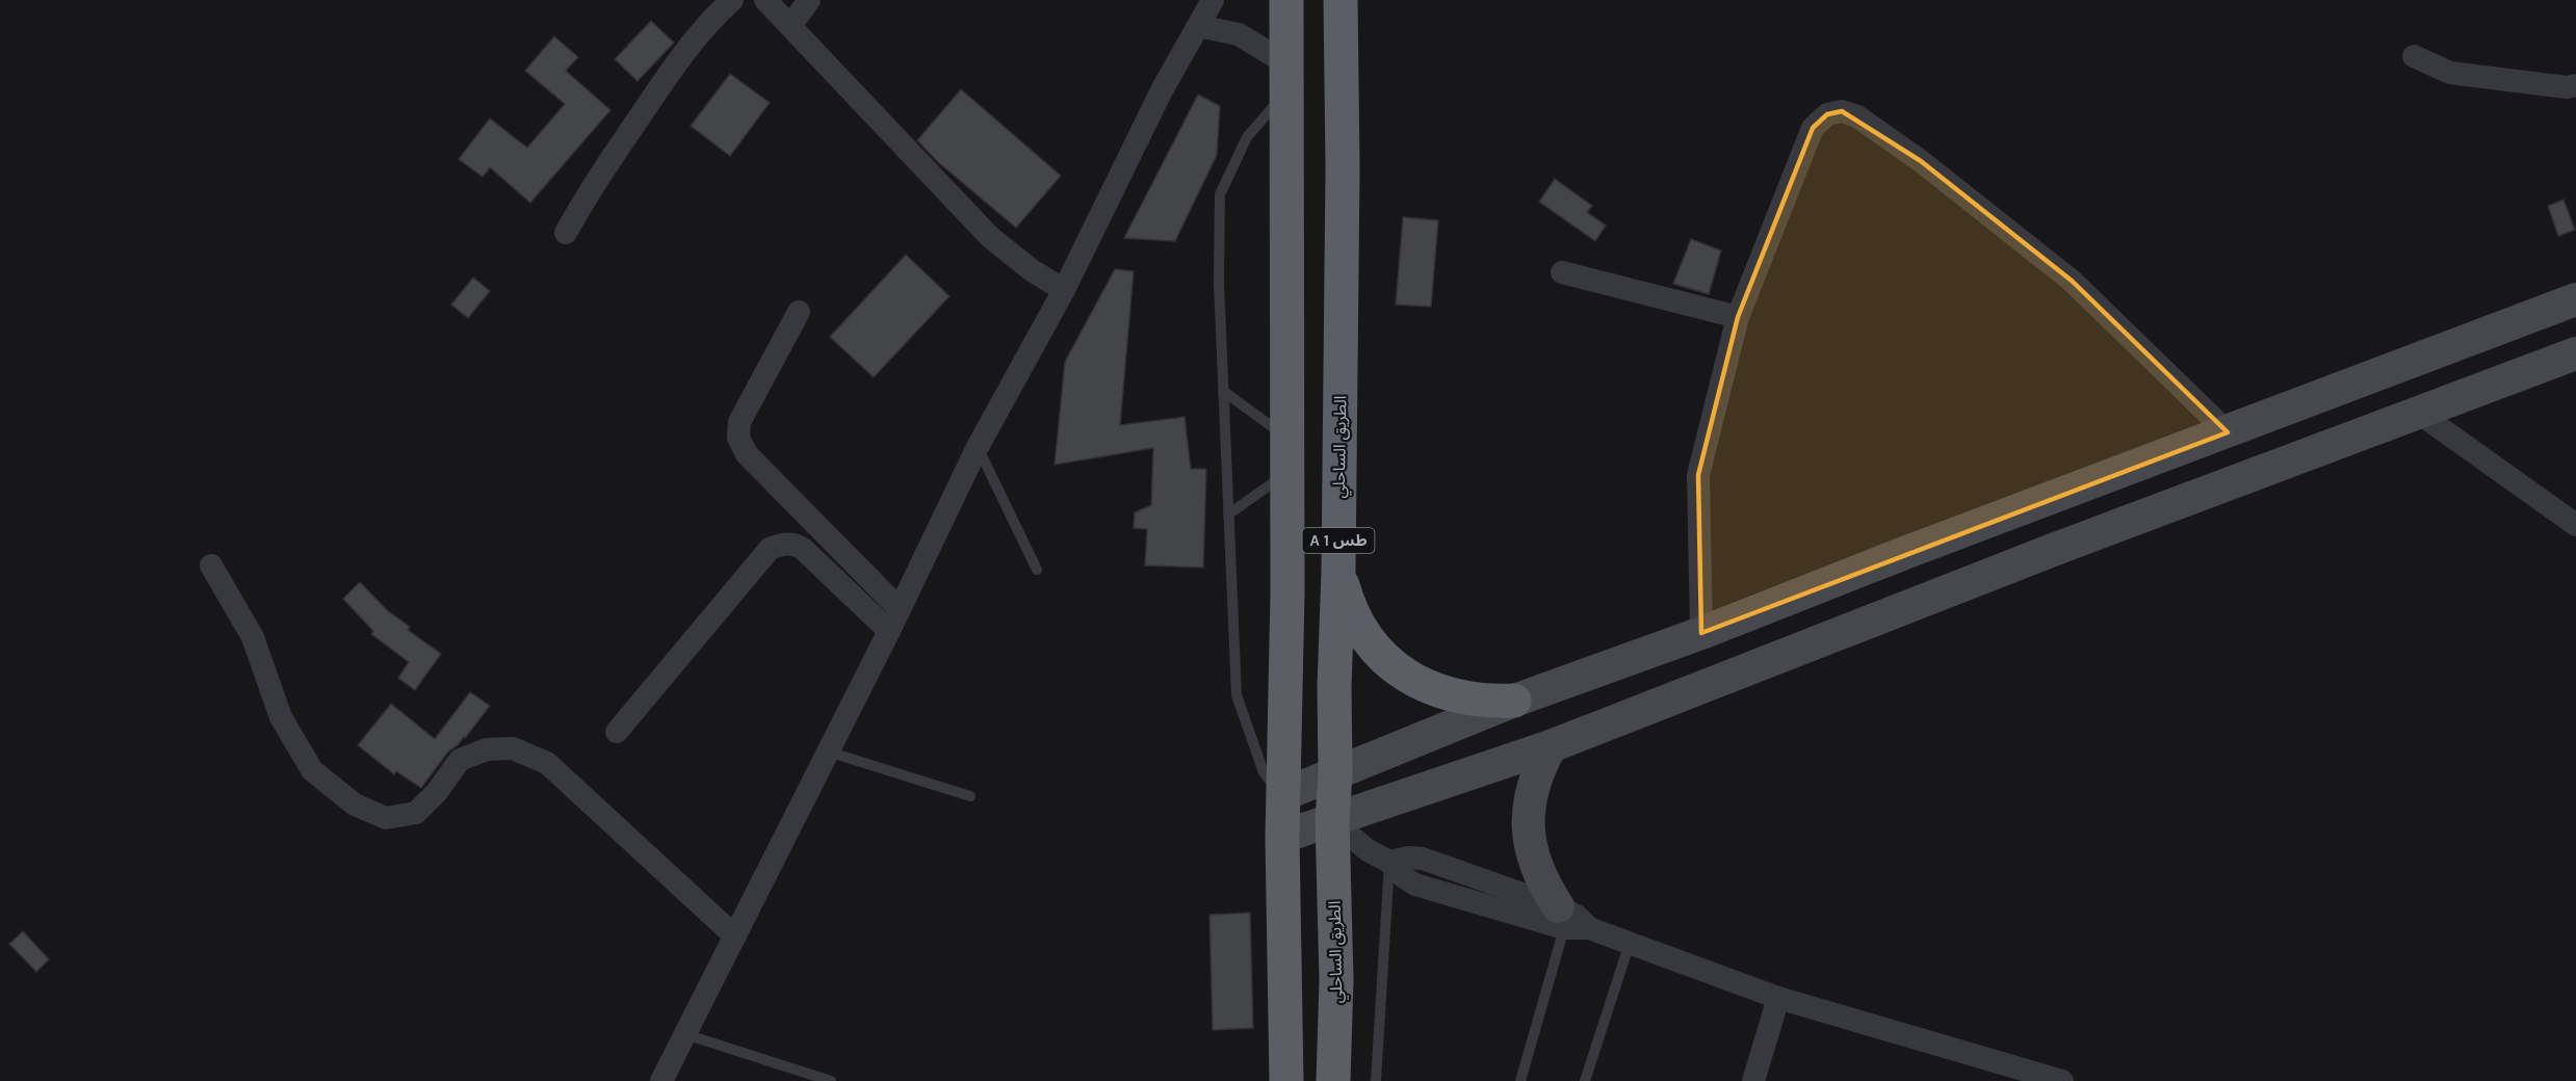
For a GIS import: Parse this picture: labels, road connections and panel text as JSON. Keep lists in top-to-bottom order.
{
  "streets": {
    "highway": ["الطريق الساحلي", "A 1 طس"]
  }
}
